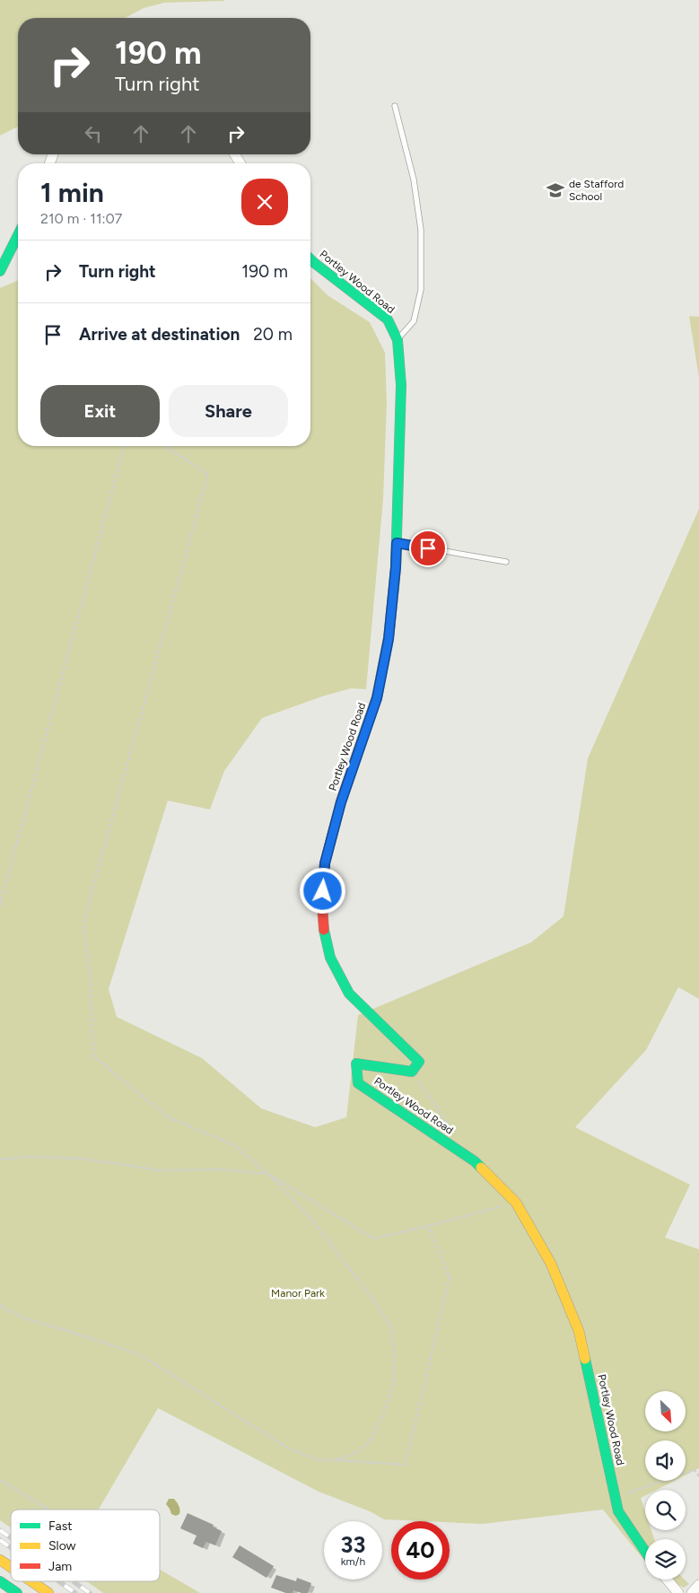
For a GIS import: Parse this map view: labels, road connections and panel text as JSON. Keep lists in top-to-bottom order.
{
  "streets": {
    "main road": ["Portley Wood Road"]
  },
  "parks": ["Manor Park"],
  "places": {
    "school or university": ["de Stafford School"]
  },
  "legend": ["Fast", "Slow", "Jam"],
  "north": "bottom right",
  "page": {
    "turn": ["190 m", "Turn right"],
    "heading": ["1 min", "210 m · 11:07"],
    "list": [
      {
        "name": "Turn right",
        "value": "190 m"
      },
      {
        "name": "Arrive at destination",
        "value": "20 m"
      }
    ],
    "buttons": ["Exit", "Share"],
    "speed": "33 km/h",
    "limit": "40"
  }
}
